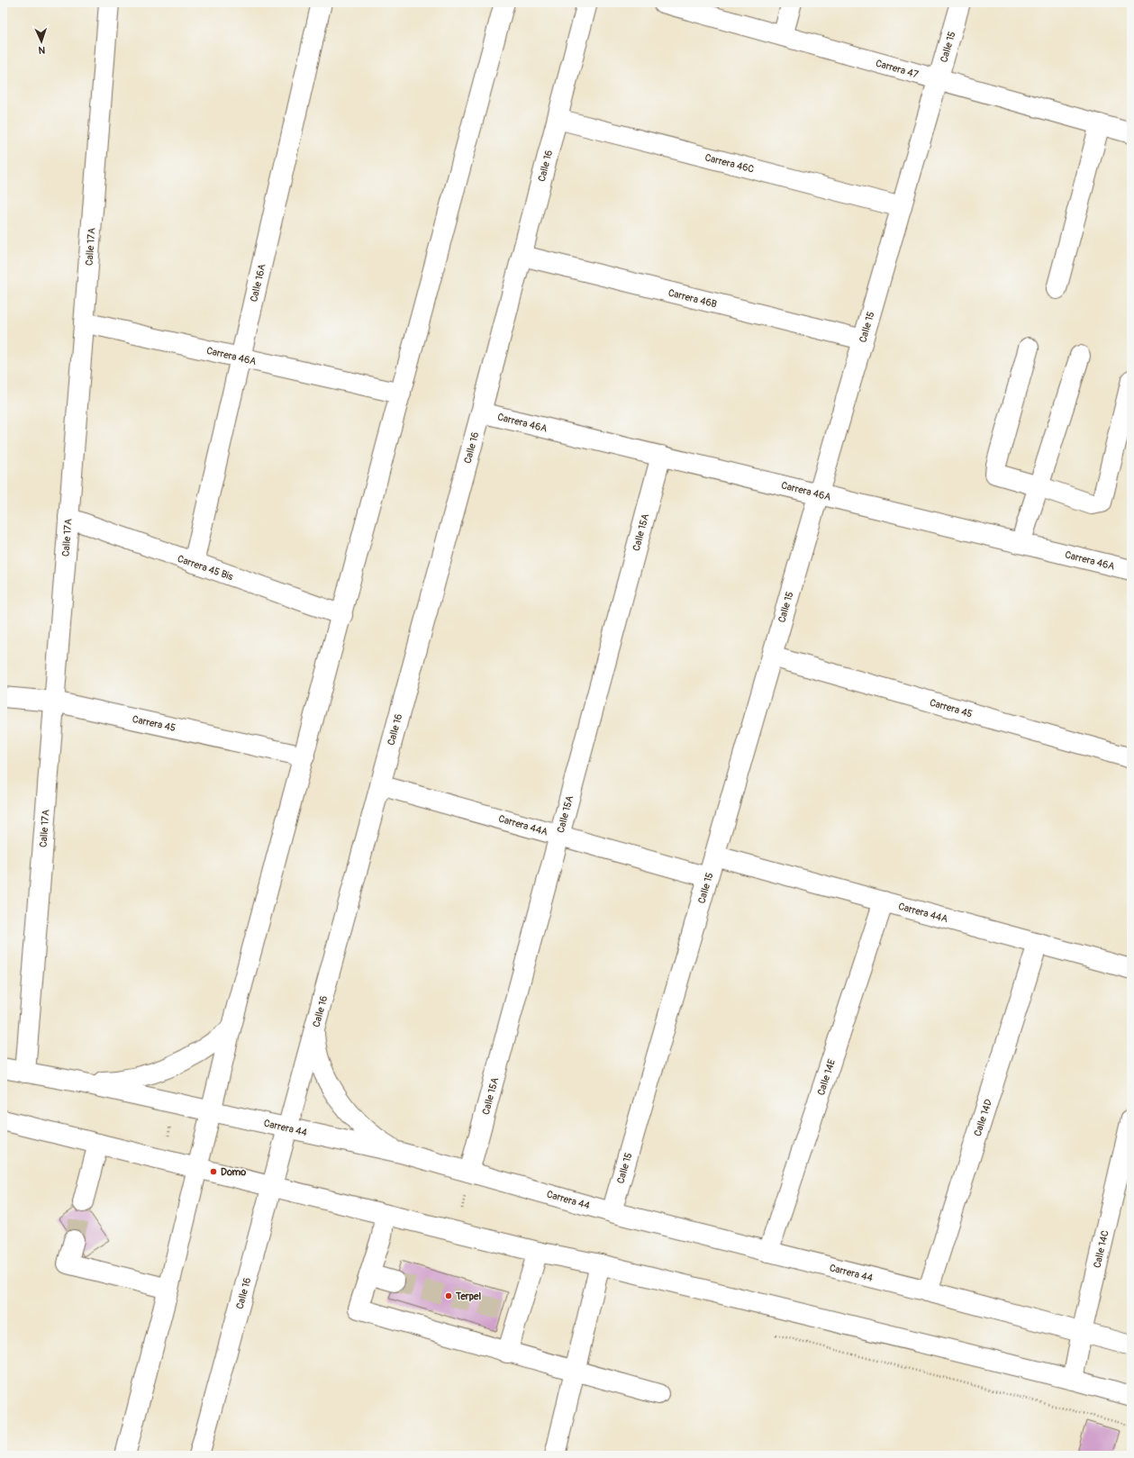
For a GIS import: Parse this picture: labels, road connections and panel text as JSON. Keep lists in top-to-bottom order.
{
  "streets": {
    "street": [
      "Calle 15",
      "Carrera 47",
      "Carrera 46C",
      "Calle 16",
      "Calle 17A",
      "Calle 16A",
      "Carrera 46B",
      "Carrera 46A",
      "Calle 15A",
      "Carrera 45 Bis",
      "Carrera 45",
      "Carrera 44A",
      "Calle 14E",
      "Calle 14D",
      "Carrera 44",
      "Calle 14C"
    ]
  },
  "crossings": [
    ["Calle 15", "Carrera 47"],
    ["Calle 15", "Carrera 46C"],
    ["Calle 15", "Carrera 46B"],
    ["Calle 15", "Carrera 46A"],
    ["Calle 15", "Carrera 45"],
    ["Calle 15", "Carrera 44A"],
    ["Calle 15", "Carrera 44"],
    ["Carrera 46C", "Calle 16"],
    ["Calle 16", "Carrera 46B"],
    ["Calle 16", "Carrera 46A"],
    ["Calle 16", "Carrera 44A"],
    ["Calle 16", "Carrera 44"],
    ["Calle 17A", "Carrera 46A"],
    ["Calle 17A", "Carrera 45 Bis"],
    ["Calle 17A", "Carrera 45"],
    ["Calle 17A", "Carrera 44"],
    ["Calle 16A", "Carrera 46A"],
    ["Calle 16A", "Carrera 45 Bis"],
    ["Carrera 46A", "Calle 15A"],
    ["Calle 15A", "Carrera 44A"],
    ["Calle 15A", "Carrera 44"],
    ["Carrera 44A", "Calle 14E"],
    ["Carrera 44A", "Calle 14D"],
    ["Calle 14E", "Carrera 44"],
    ["Calle 14D", "Carrera 44"],
    ["Carrera 44", "Calle 14C"]
  ],
  "places": ["Domo", "Terpel"],
  "north": "bottom"
}
